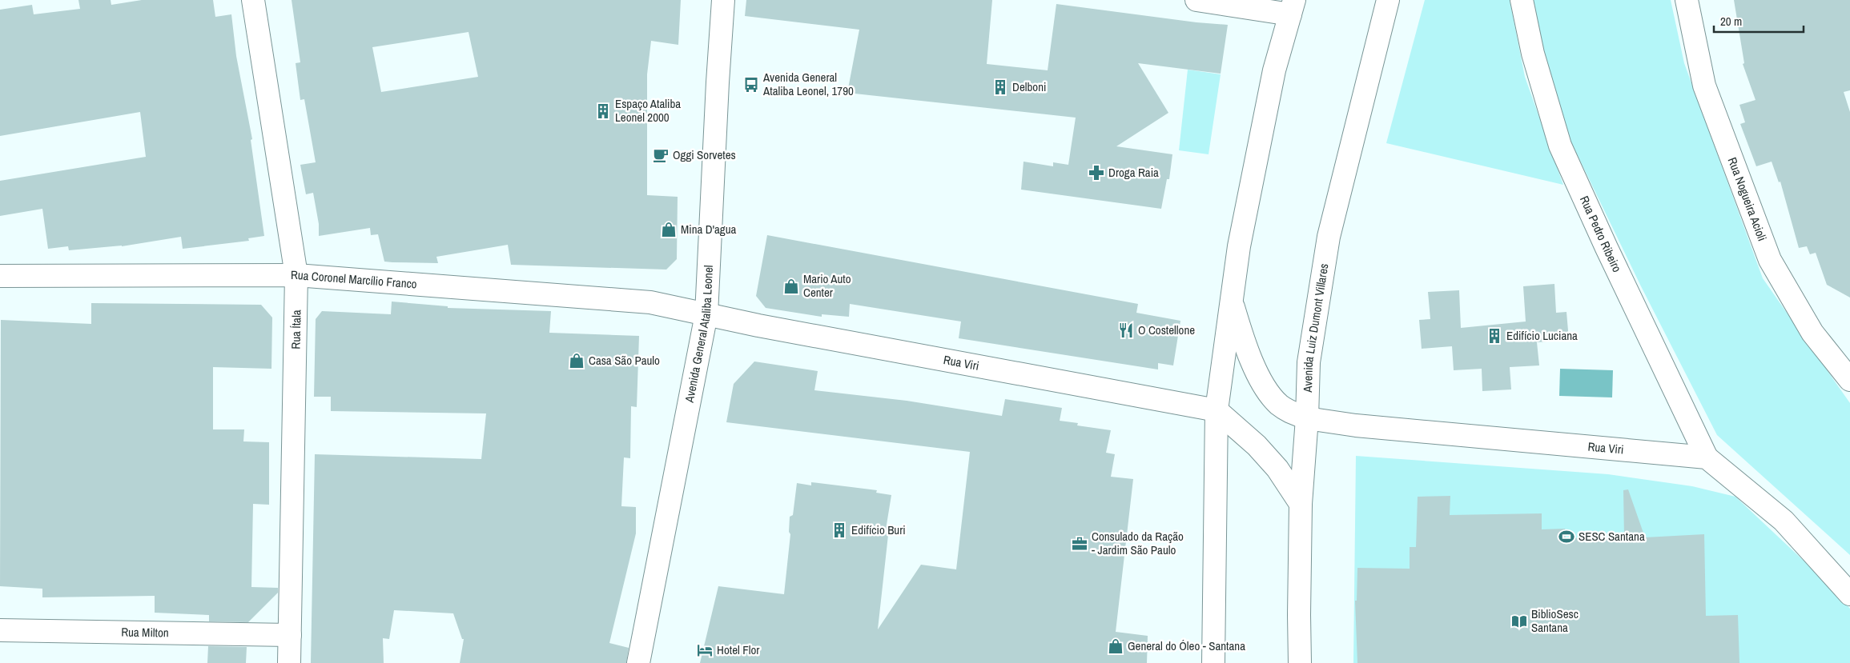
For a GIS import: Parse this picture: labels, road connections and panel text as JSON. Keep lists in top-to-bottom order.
{
  "streets": {
    "main road": [
      "Rua Nogueira Acioli",
      "Rua Pedro Ribeiro",
      "Rua Coronel Marcílio Franco",
      "Avenida Luiz Dumont Villares",
      "Rua Ítala",
      "Avenida General Ataliba Leonel",
      "Rua Viri",
      "Rua Milton"
    ]
  },
  "crossings": [
    ["Rua Pedro Ribeiro", "Rua Viri"],
    ["Rua Coronel Marcílio Franco", "Rua Ítala"],
    ["Rua Coronel Marcílio Franco", "Avenida General Ataliba Leonel"],
    ["Rua Coronel Marcílio Franco", "Rua Viri"],
    ["Avenida Luiz Dumont Villares", "Rua Viri"],
    ["Rua Ítala", "Rua Milton"],
    ["Avenida General Ataliba Leonel", "Rua Viri"]
  ],
  "places": {
    "bus stop": ["Avenida General Ataliba Leonel, 1790"],
    "building": [
      "Delboni",
      "Espaço Ataliba Leonel 2000",
      "Edifício Luciana",
      "Edifício Buri"
    ],
    "cafe": ["Oggi Sorvetes"],
    "pharmacy": ["Droga Raia"],
    "shop": [
      "Mina D'agua",
      "Mario Auto Center",
      "Casa São Paulo",
      "General do Óleo - Santana"
    ],
    "restaurant": ["O Costellone"],
    "sports": ["SESC Santana"],
    "office": ["Consulado da Ração - Jardim São Paulo"],
    "library": ["BiblioSesc Santana"],
    "hotel": ["Hotel Flor"]
  },
  "scale_bar": "20 m"
}
